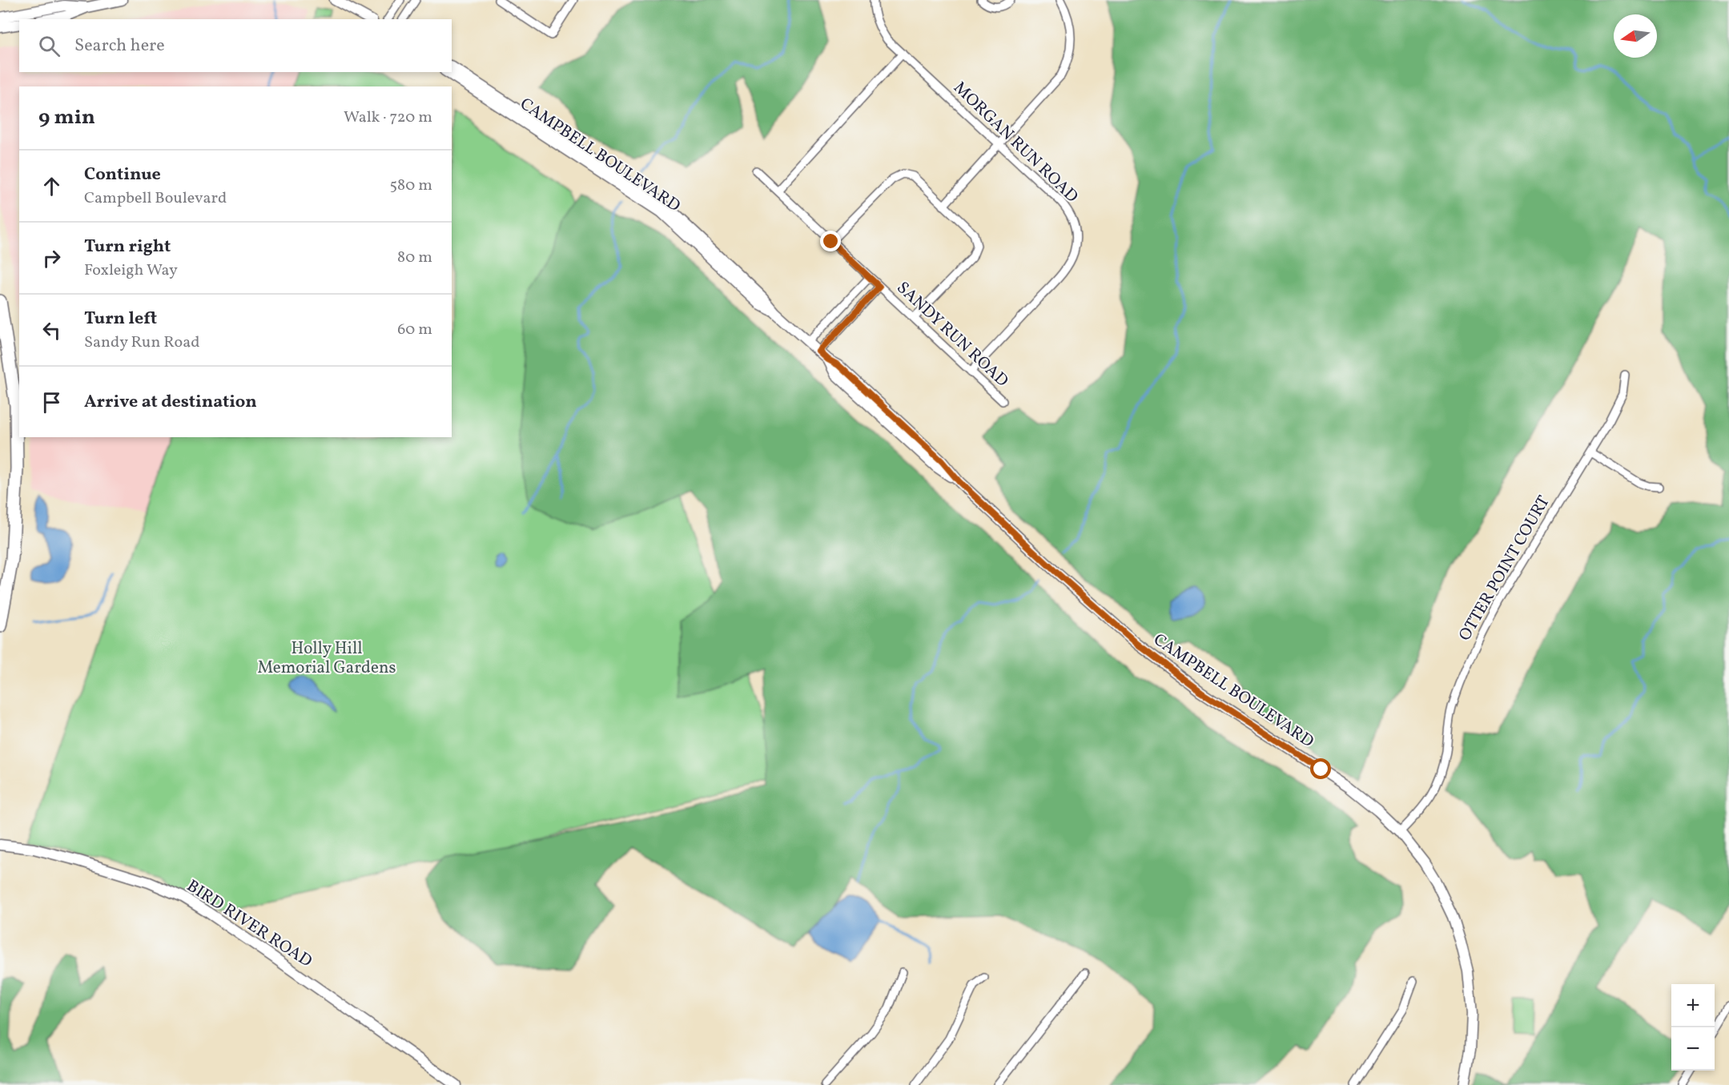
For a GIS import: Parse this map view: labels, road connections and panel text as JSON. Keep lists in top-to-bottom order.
{
  "streets": {
    "street": [
      "MORGAN RUN ROAD",
      "CAMPBELL BOULEVARD",
      "SANDY RUN ROAD",
      "OTTER POINT COURT",
      "BIRD RIVER ROAD"
    ]
  },
  "crossings": [
    ["MORGAN RUN ROAD", "SANDY RUN ROAD"],
    ["CAMPBELL BOULEVARD", "OTTER POINT COURT"]
  ],
  "parks": ["Holly Hill Memorial Gardens"],
  "north": "left",
  "page": {
    "search": "Search here",
    "heading": ["9 min", "Walk · 720 m"],
    "list": [
      ["Continue", "Campbell Boulevard", "580 m"],
      ["Turn right", "Foxleigh Way", "80 m"],
      ["Turn left", "Sandy Run Road", "60 m"],
      "Arrive at destination"
    ],
    "map_buttons": ["+", "−"]
  }
}
